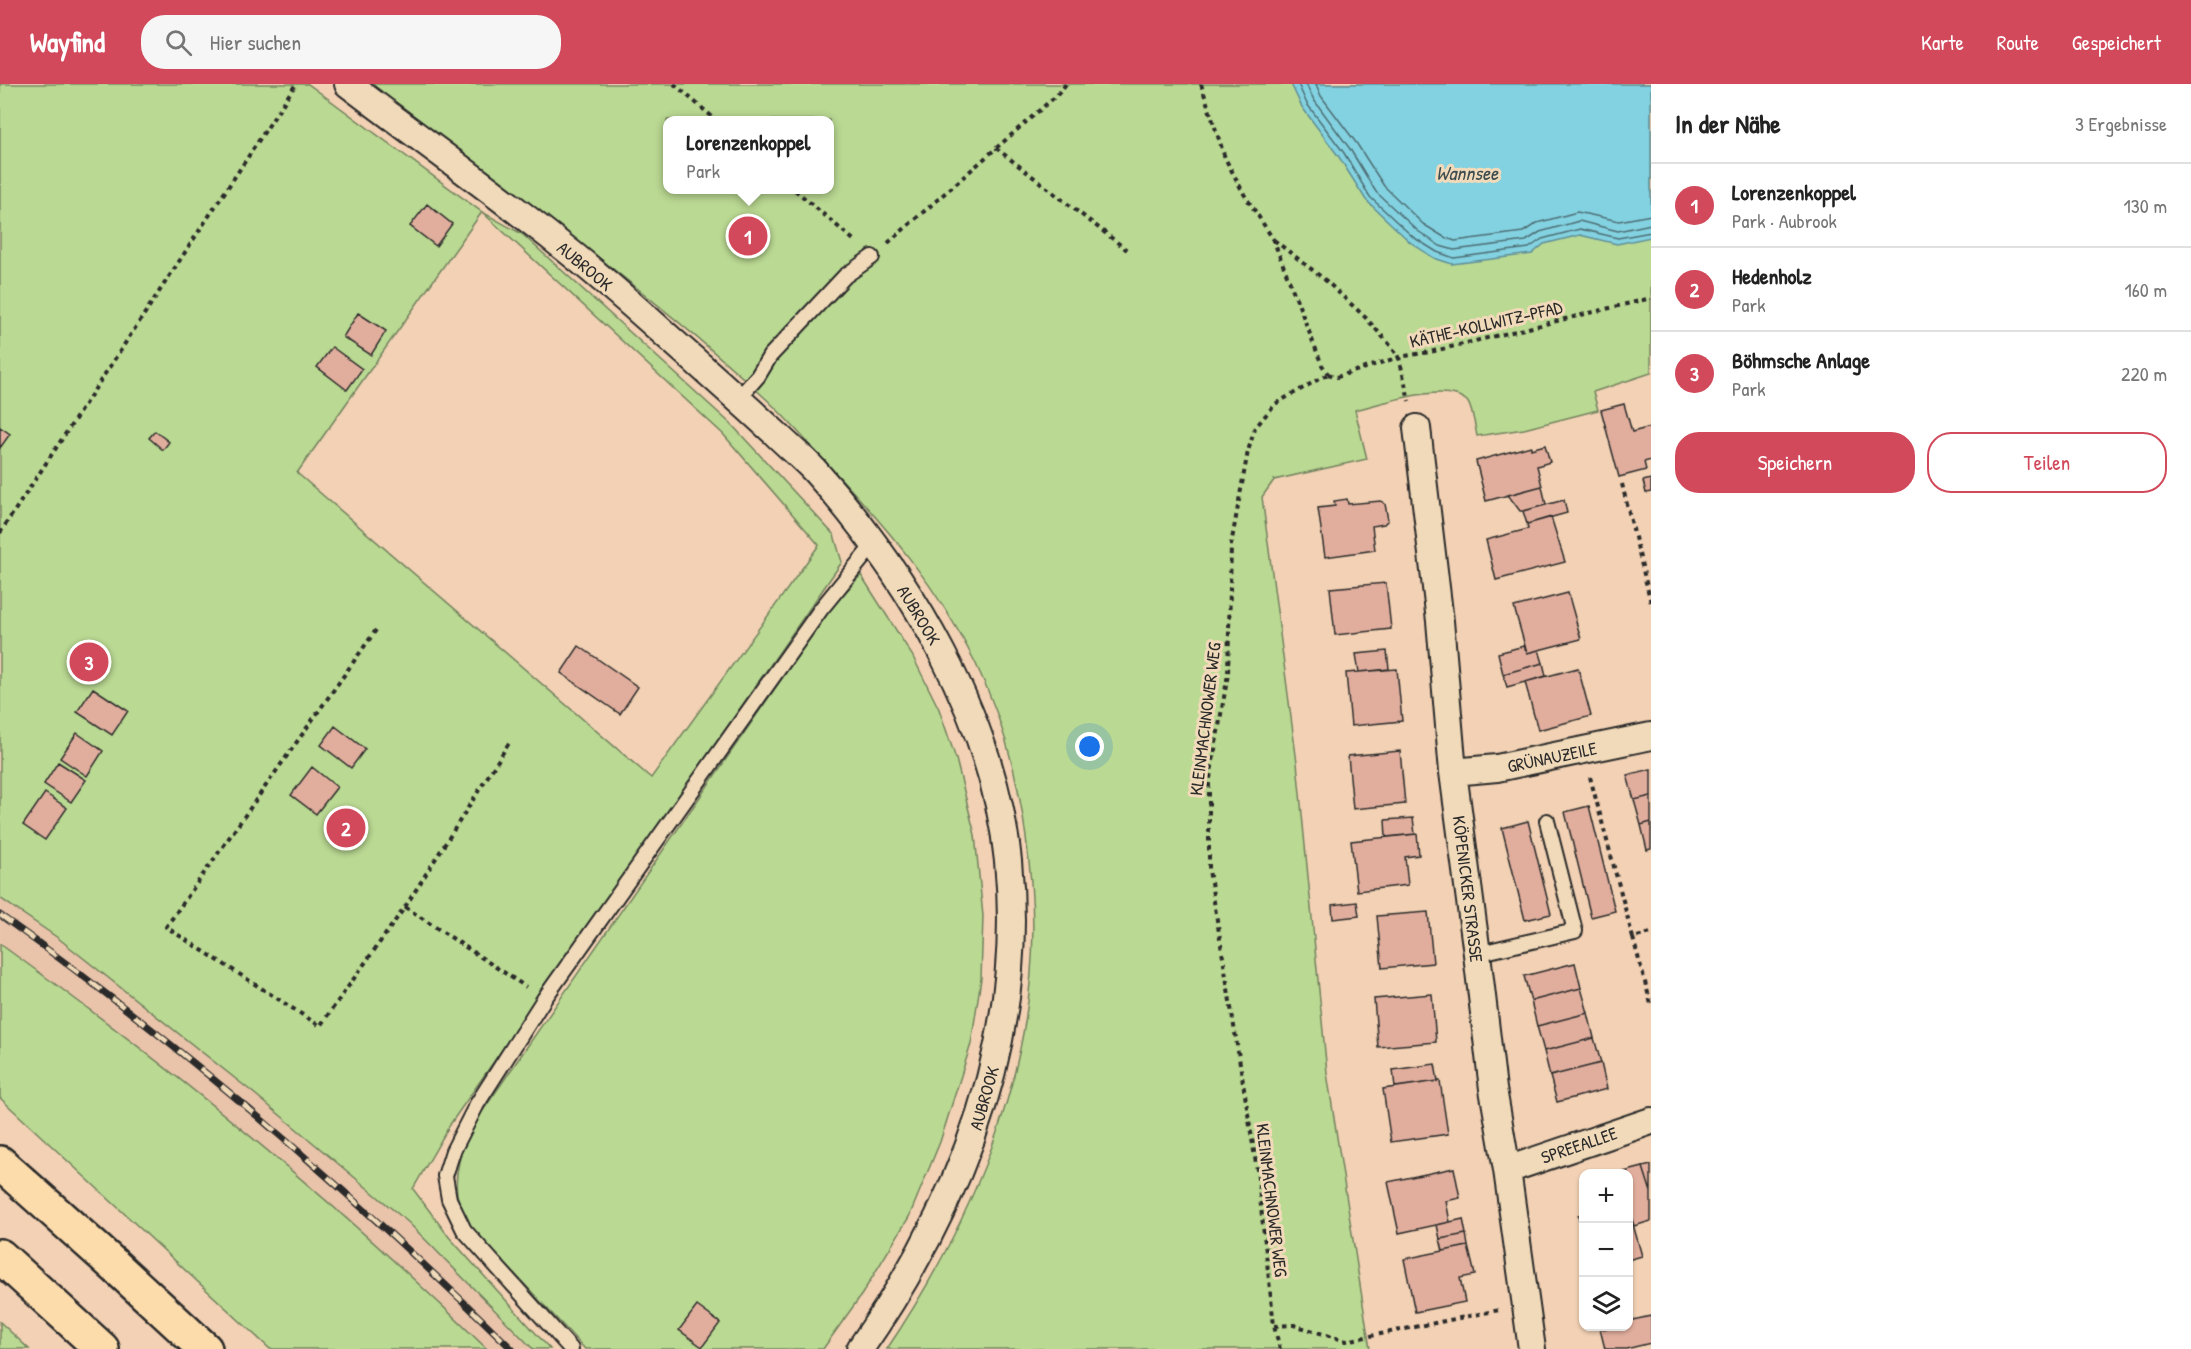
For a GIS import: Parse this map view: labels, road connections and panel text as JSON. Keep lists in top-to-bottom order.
{
  "streets": {
    "street": [
      "AUBROOK",
      "GRÜNAUZEILE",
      "KÖPENICKER STRASSE",
      "SPREEALLEE"
    ],
    "path": ["KÄTHE-KOLLWITZ-PFAD", "KLEINMACHNOWER WEG"]
  },
  "crossings": [
    ["KÄTHE-KOLLWITZ-PFAD", "KLEINMACHNOWER WEG"],
    ["GRÜNAUZEILE", "KÖPENICKER STRASSE"],
    ["KÖPENICKER STRASSE", "SPREEALLEE"]
  ],
  "water": ["Wannsee"],
  "page": {
    "header": "Wayfind",
    "search": "Hier suchen",
    "nav": ["Karte", "Route", "Gespeichert"],
    "heading": ["In der Nähe", "3 Ergebnisse"],
    "popup": ["Lorenzenkoppel", "Park"],
    "list": [
      {
        "mark": "1",
        "name": "Lorenzenkoppel",
        "note": "Park · Aubrook",
        "value": "130 m"
      },
      {
        "mark": "2",
        "name": "Hedenholz",
        "note": "Park",
        "value": "160 m"
      },
      {
        "mark": "3",
        "name": "Böhmsche Anlage",
        "note": "Park",
        "value": "220 m"
      }
    ],
    "pins": ["1", "3", "2"],
    "buttons": ["Speichern", "Teilen"],
    "map_buttons": ["+", "−"]
  }
}
